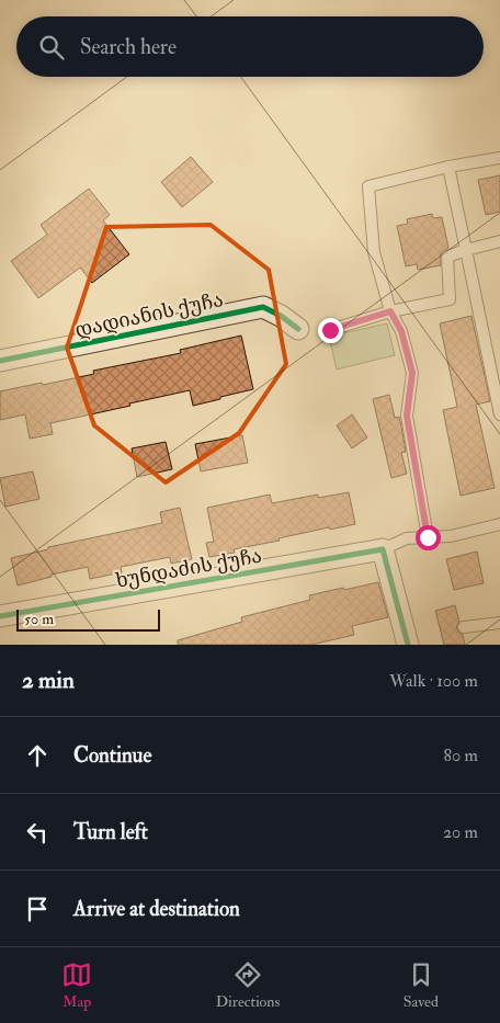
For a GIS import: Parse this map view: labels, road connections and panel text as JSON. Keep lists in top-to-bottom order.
{
  "streets": {
    "street": ["დადიანის ქუჩა", "ხუნდაძის ქუჩა"]
  },
  "scale_bar": "50 m",
  "page": {
    "search": "Search here",
    "scale": "50 m",
    "heading": ["2 min", "Walk · 100 m"],
    "list": [
      ["Continue", "80 m"],
      ["Turn left", "20 m"],
      "Arrive at destination"
    ],
    "nav": ["Map", "Directions", "Saved"]
  }
}
